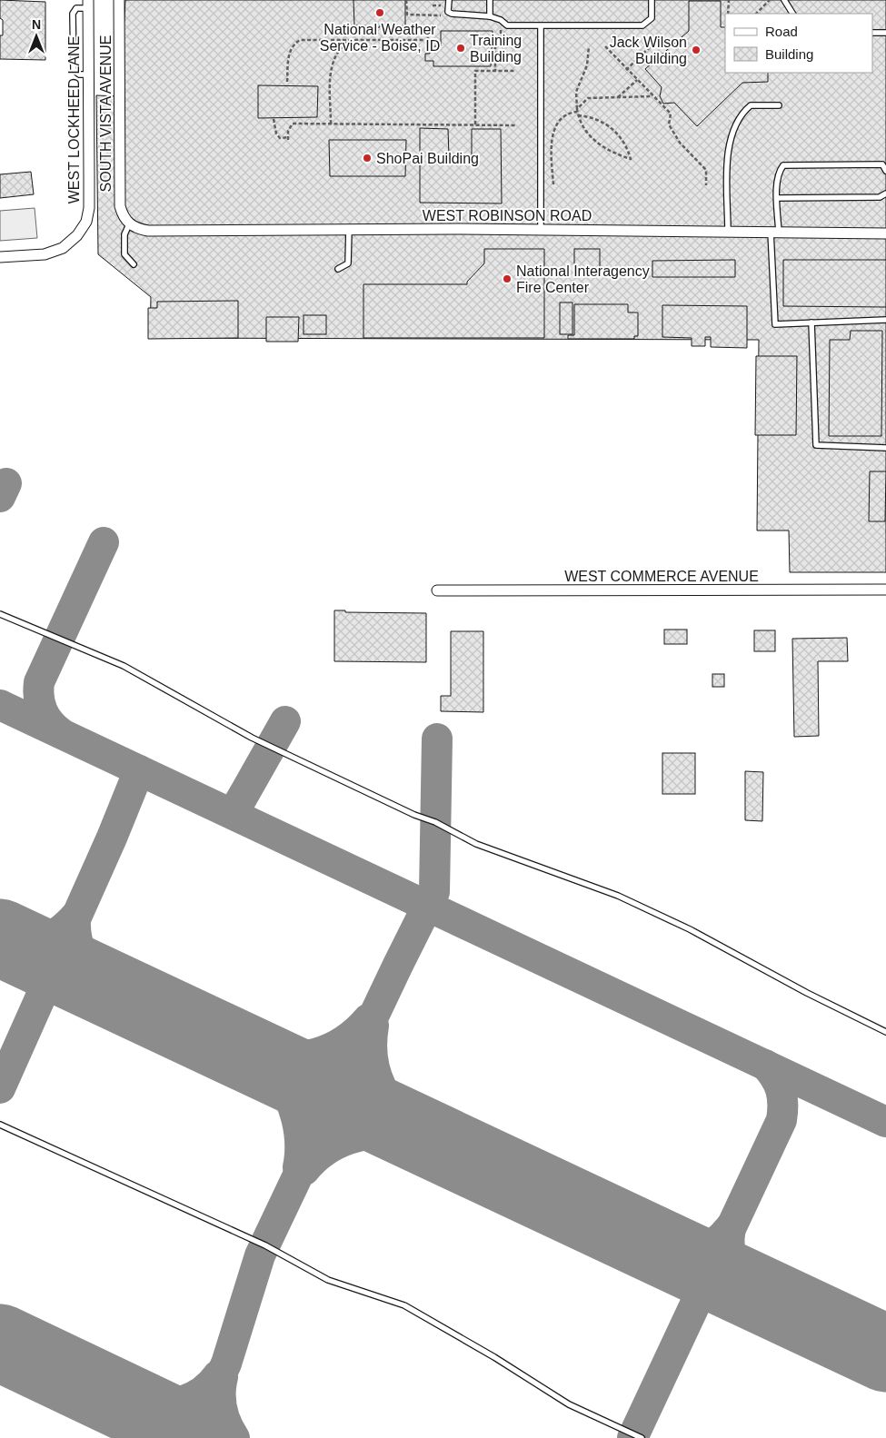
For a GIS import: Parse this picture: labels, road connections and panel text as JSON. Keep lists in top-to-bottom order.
{
  "streets": {
    "street": [
      "SOUTH VISTA AVENUE",
      "WEST LOCKHEED LANE",
      "WEST ROBINSON ROAD",
      "WEST COMMERCE AVENUE"
    ]
  },
  "crossings": [
    ["SOUTH VISTA AVENUE", "WEST ROBINSON ROAD"]
  ],
  "places": [
    "National Weather Service - Boise, ID",
    "Training Building",
    "Jack Wilson Building",
    "ShoPai Building",
    "National Interagency Fire Center"
  ],
  "legend": ["Road", "Building"],
  "north": "top"
}
